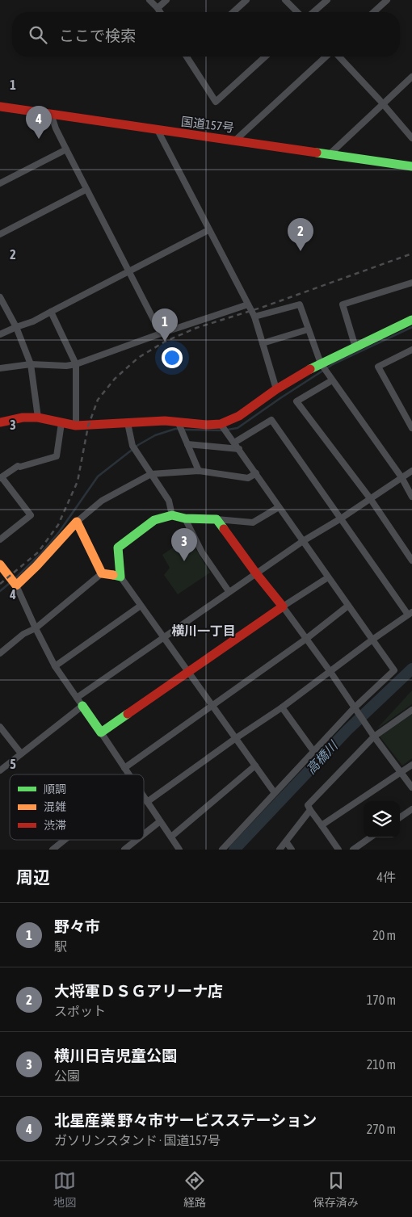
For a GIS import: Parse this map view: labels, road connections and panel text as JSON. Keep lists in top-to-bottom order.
{
  "streets": {
    "main road": ["国道157号"]
  },
  "districts": ["横川一丁目"],
  "water": ["高橋川"],
  "legend": ["順調", "混雑", "渋滞"],
  "page": {
    "search": "ここで検索",
    "pins": [
      "4",
      "2",
      "1",
      "3"
    ],
    "heading": ["周辺", "4件"],
    "list": [
      {
        "mark": "1",
        "name": "野々市",
        "note": "駅",
        "value": "20 m"
      },
      {
        "mark": "2",
        "name": "大将軍ＤＳＧアリーナ店",
        "note": "スポット",
        "value": "170 m"
      },
      {
        "mark": "3",
        "name": "横川日吉児童公園",
        "note": "公園",
        "value": "210 m"
      },
      {
        "mark": "4",
        "name": "北星産業 野々市サービスステーション",
        "note": "ガソリンスタンド · 国道157号",
        "value": "270 m"
      }
    ],
    "nav": ["地図", "経路", "保存済み"]
  },
  "grid": {
    "rows": [
      "1",
      "2",
      "3",
      "4",
      "5"
    ]
  }
}
